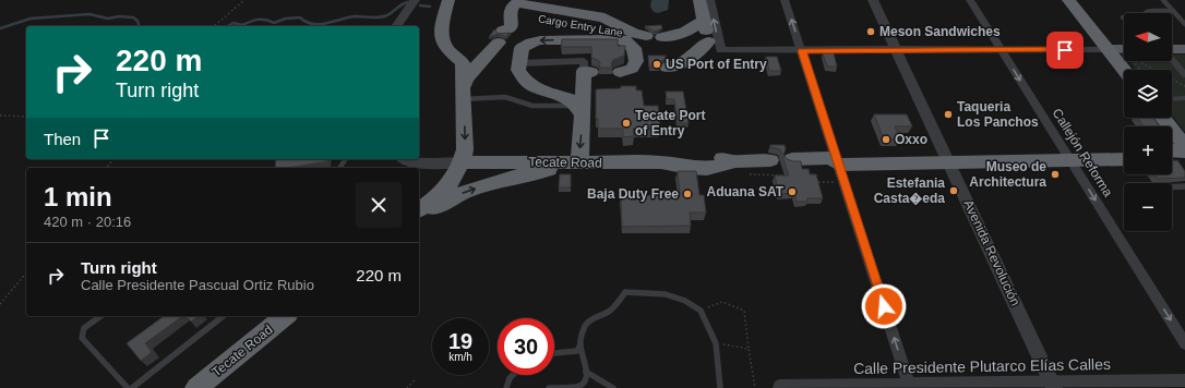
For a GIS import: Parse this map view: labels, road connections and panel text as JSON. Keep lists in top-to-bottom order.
{
  "streets": {
    "highway": ["Cargo Entry Lane", "Tecate Road"],
    "street": ["Callejón Reforma", "Avenida Revolución", "Calle Presidente Plutarco Elías Calles"]
  },
  "crossings": [
    ["Avenida Revolución", "Calle Presidente Plutarco Elías Calles"]
  ],
  "one_way": ["Callejón Reforma"],
  "places": [
    "Meson Sandwiches",
    "US Port of Entry",
    "Taqueria Los Panchos",
    "Tecate Port of Entry",
    "Oxxo",
    "Museo de Architectura",
    "Estefania Casta�eda",
    "Aduana SAT",
    "Baja Duty Free"
  ],
  "north": "left",
  "page": {
    "map_buttons": ["+", "−"],
    "turn": ["220 m", "Turn right"],
    "then": "Then",
    "heading": ["1 min", "420 m · 20:16"],
    "list": [
      {
        "name": "Turn right",
        "note": "Calle Presidente Pascual Ortiz Rubio",
        "value": "220 m"
      }
    ],
    "speed": "19 km/h",
    "limit": "30"
  }
}
